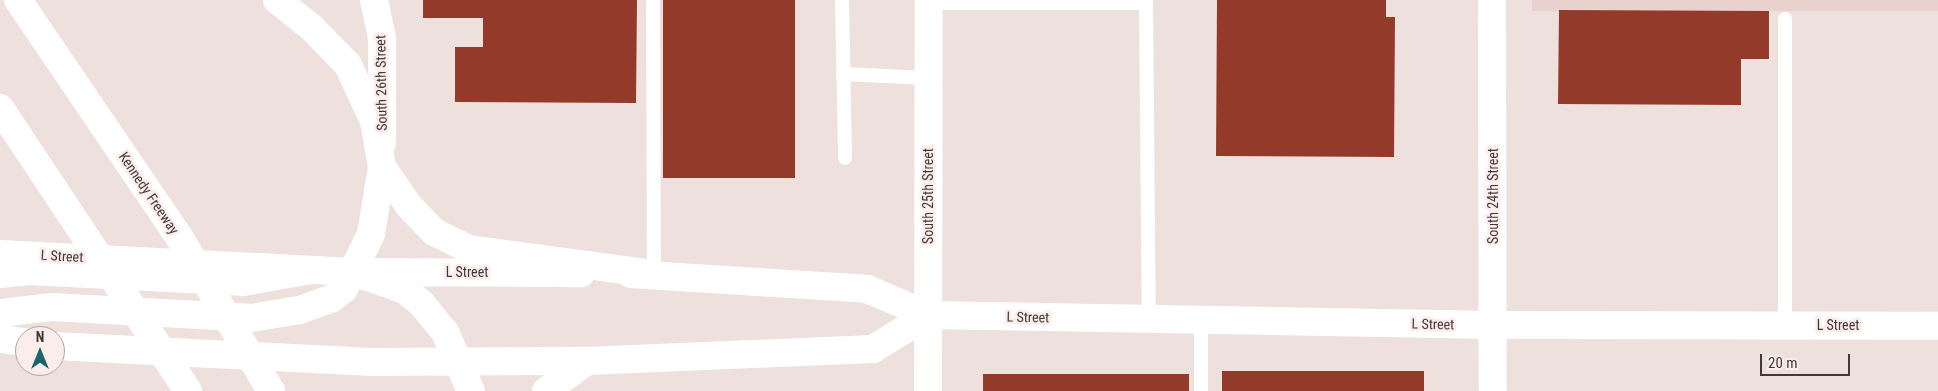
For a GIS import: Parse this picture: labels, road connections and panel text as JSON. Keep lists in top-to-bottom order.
{
  "streets": {
    "main road": [
      "South 26th Street",
      "Kennedy Freeway",
      "South 25th Street",
      "South 24th Street",
      "L Street"
    ]
  },
  "crossings": [
    ["South 25th Street", "L Street"],
    ["South 24th Street", "L Street"]
  ],
  "scale_bar": "20 m",
  "north": "top"
}
